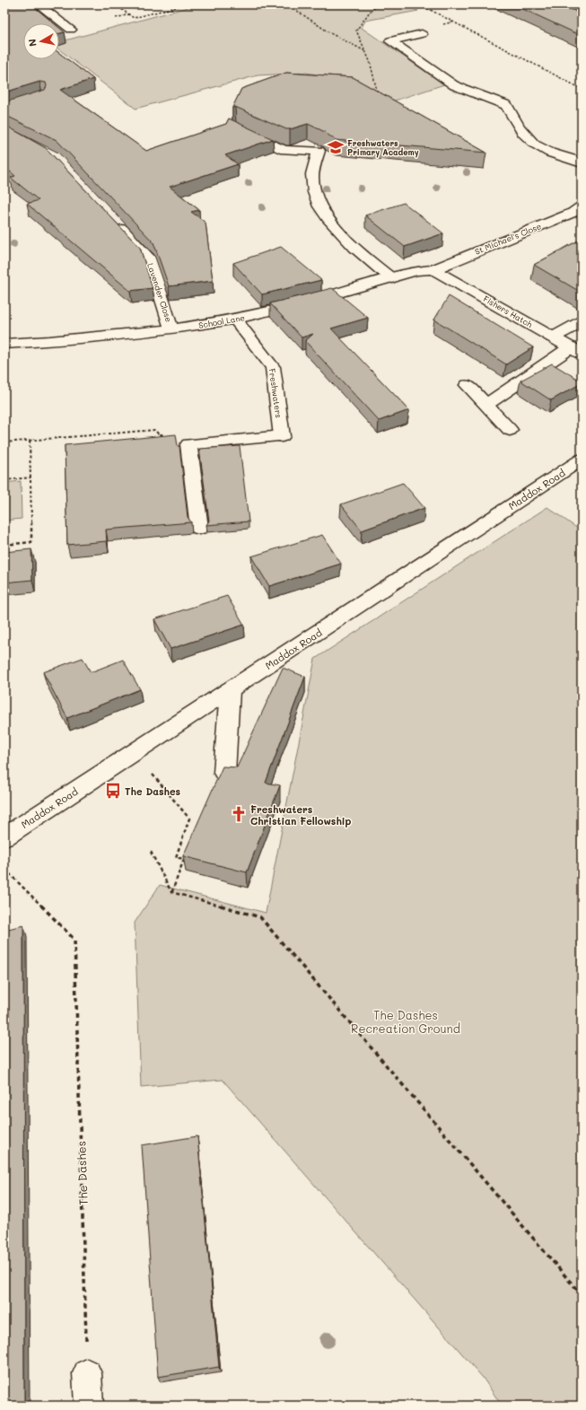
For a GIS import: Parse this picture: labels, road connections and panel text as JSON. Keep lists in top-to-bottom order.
{
  "streets": {
    "street": [
      "St Michael's Close",
      "Lavender Close",
      "Fishers Hatch",
      "School Lane",
      "Freshwaters",
      "Maddox Road"
    ],
    "path": ["The Dashes"]
  },
  "crossings": [
    ["St Michael's Close", "Fishers Hatch"],
    ["St Michael's Close", "School Lane"],
    ["Lavender Close", "School Lane"],
    ["Fishers Hatch", "School Lane"],
    ["School Lane", "Freshwaters"]
  ],
  "parks": ["The Dashes Recreation Ground"],
  "places": {
    "school or university": ["Freshwaters Primary Academy"],
    "bus stop": ["The Dashes"],
    "church": ["Freshwaters Christian Fellowship"]
  },
  "north": "left"
}
